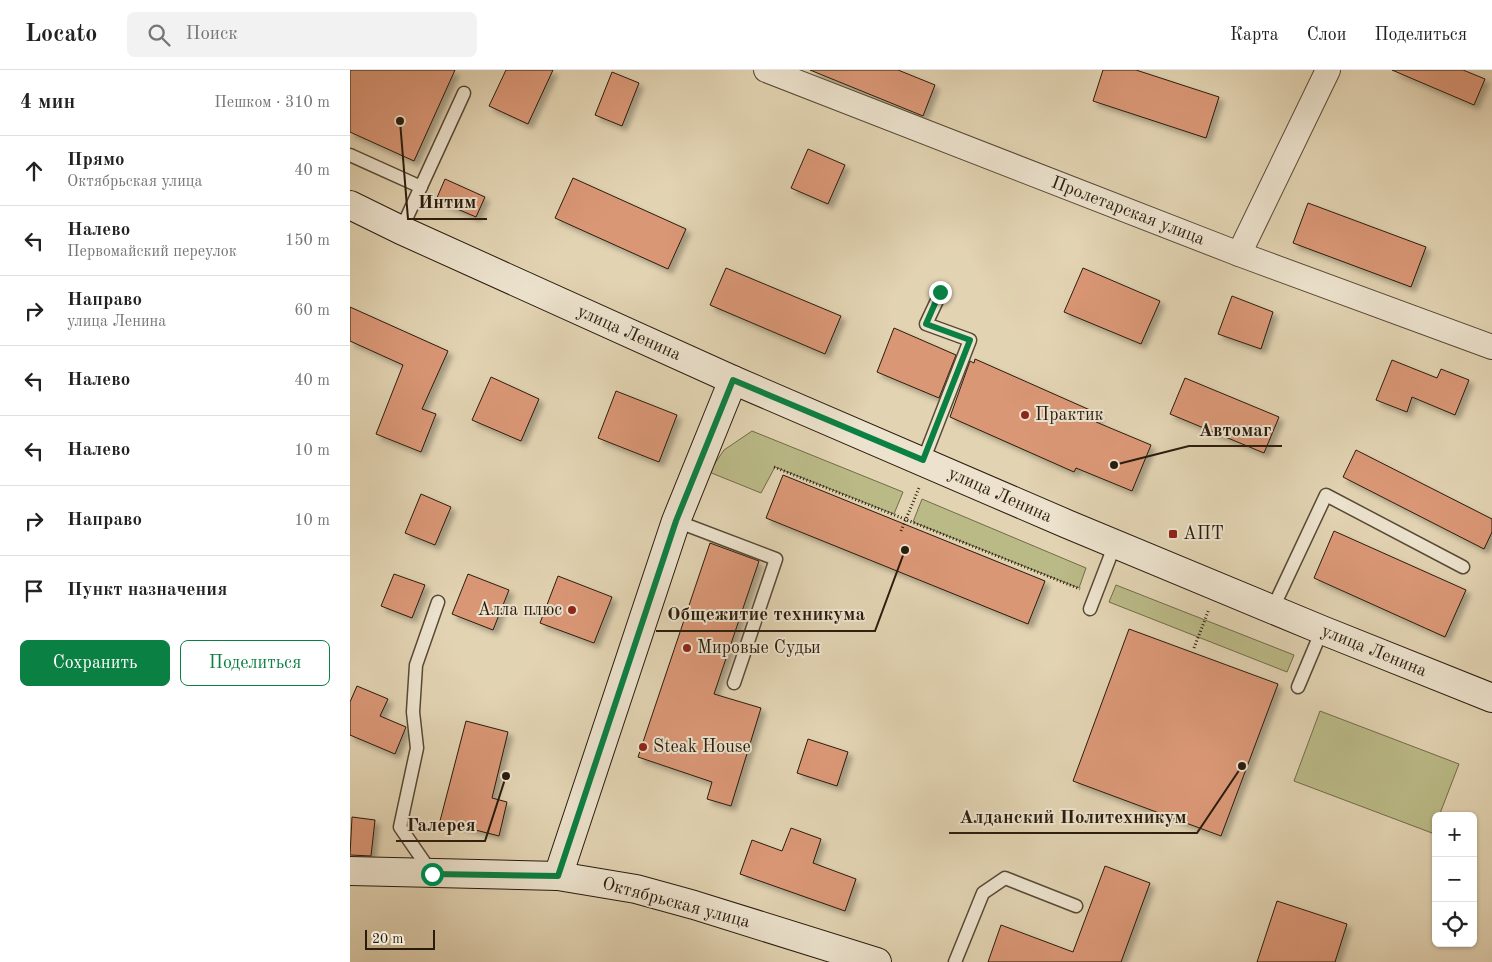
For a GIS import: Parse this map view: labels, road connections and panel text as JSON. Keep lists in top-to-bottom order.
{
  "streets": {
    "main road": ["улица Ленина", "Октябрьская улица"],
    "street": ["Пролетарская улица"]
  },
  "places": {
    "other": [
      "Интим",
      "Практик",
      "Автомаг",
      "Общежитие техникума",
      "Алла плюс",
      "Мировые Судьи",
      "Steak House",
      "Алданский Политехникум",
      "Галерея"
    ],
    "transit": ["АПТ"]
  },
  "scale_bar": "20 m",
  "page": {
    "header": "Locato",
    "search": "Поиск",
    "nav": ["Карта", "Слои", "Поделиться"],
    "heading": ["4 мин", "Пешком · 310 m"],
    "list": [
      ["Прямо", "Октябрьская улица", "40 m"],
      ["Налево", "Первомайский переулок", "150 m"],
      ["Направо", "улица Ленина", "60 m"],
      ["Налево", "40 m"],
      ["Налево", "10 m"],
      ["Направо", "10 m"],
      "Пункт назначения"
    ],
    "buttons": ["Сохранить", "Поделиться"],
    "map_buttons": ["+", "−"],
    "scale": "20 m"
  }
}
